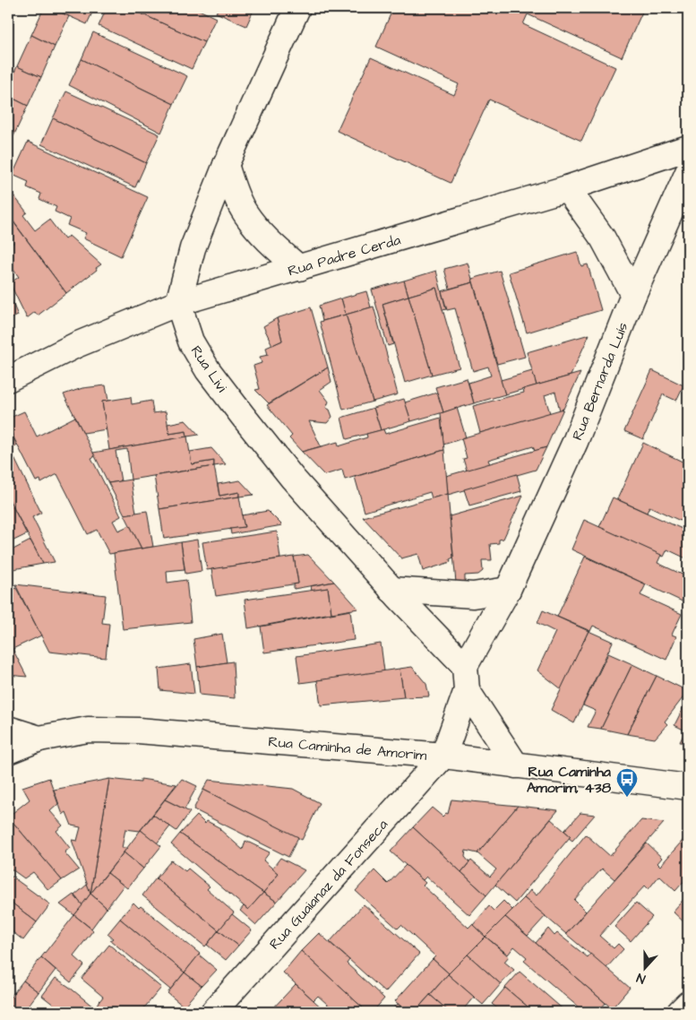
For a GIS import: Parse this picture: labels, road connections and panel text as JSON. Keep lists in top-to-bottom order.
{
  "streets": {
    "street": [
      "Rua Padre Cerda",
      "Rua Livi",
      "Rua Bernarda Luís",
      "Rua Caminha de Amorim",
      "Rua Guaianaz da Fonseca"
    ]
  },
  "crossings": [
    ["Rua Padre Cerda", "Rua Livi"],
    ["Rua Livi", "Rua Bernarda Luís"],
    ["Rua Caminha de Amorim", "Rua Guaianaz da Fonseca"]
  ],
  "places": {
    "bus stop": ["Rua Caminha Amorim, 438"]
  },
  "north": "bottom"
}
